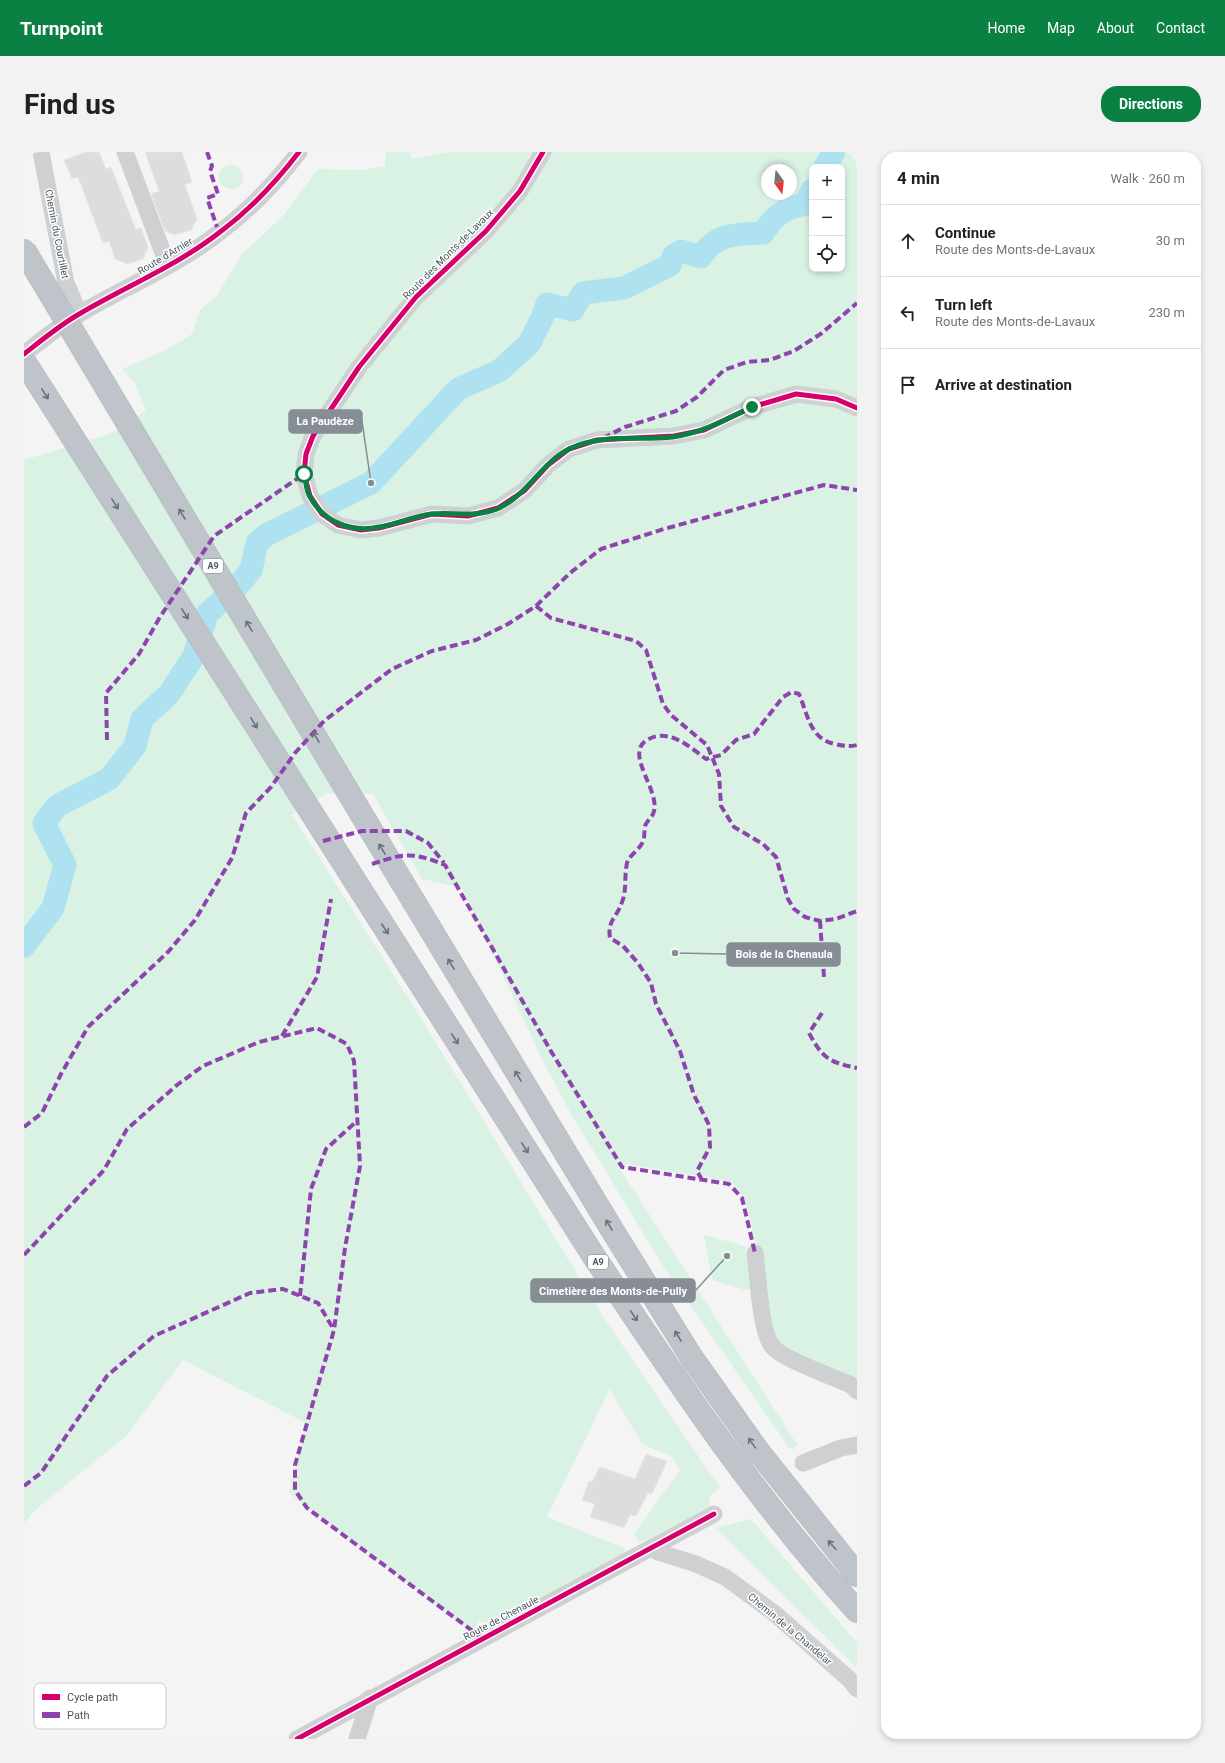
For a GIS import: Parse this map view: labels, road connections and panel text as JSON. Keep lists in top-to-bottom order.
{
  "streets": {
    "highway": ["A9"],
    "street": [
      "Chemin du Courtillet",
      "Route des Monts-de-Lavaux",
      "Route d'Arnier",
      "Route de Chenaule",
      "Chemin de la Chandelar"
    ]
  },
  "crossings": [
    ["Chemin du Courtillet", "Route d'Arnier"],
    ["Route de Chenaule", "Chemin de la Chandelar"]
  ],
  "places": ["La Paudèze", "Bois de la Chenaula", "Cimetière des Monts-de-Pully"],
  "legend": ["Cycle path", "Path"],
  "north": "bottom",
  "page": {
    "header": "Turnpoint",
    "nav": [
      "Home",
      "Map",
      "About",
      "Contact"
    ],
    "buttons": "Directions",
    "title": "Find us",
    "heading": ["4 min", "Walk · 260 m"],
    "map_buttons": ["+", "−"],
    "list": [
      ["Continue", "Route des Monts-de-Lavaux", "30 m"],
      ["Turn left", "Route des Monts-de-Lavaux", "230 m"],
      "Arrive at destination"
    ]
  }
}
